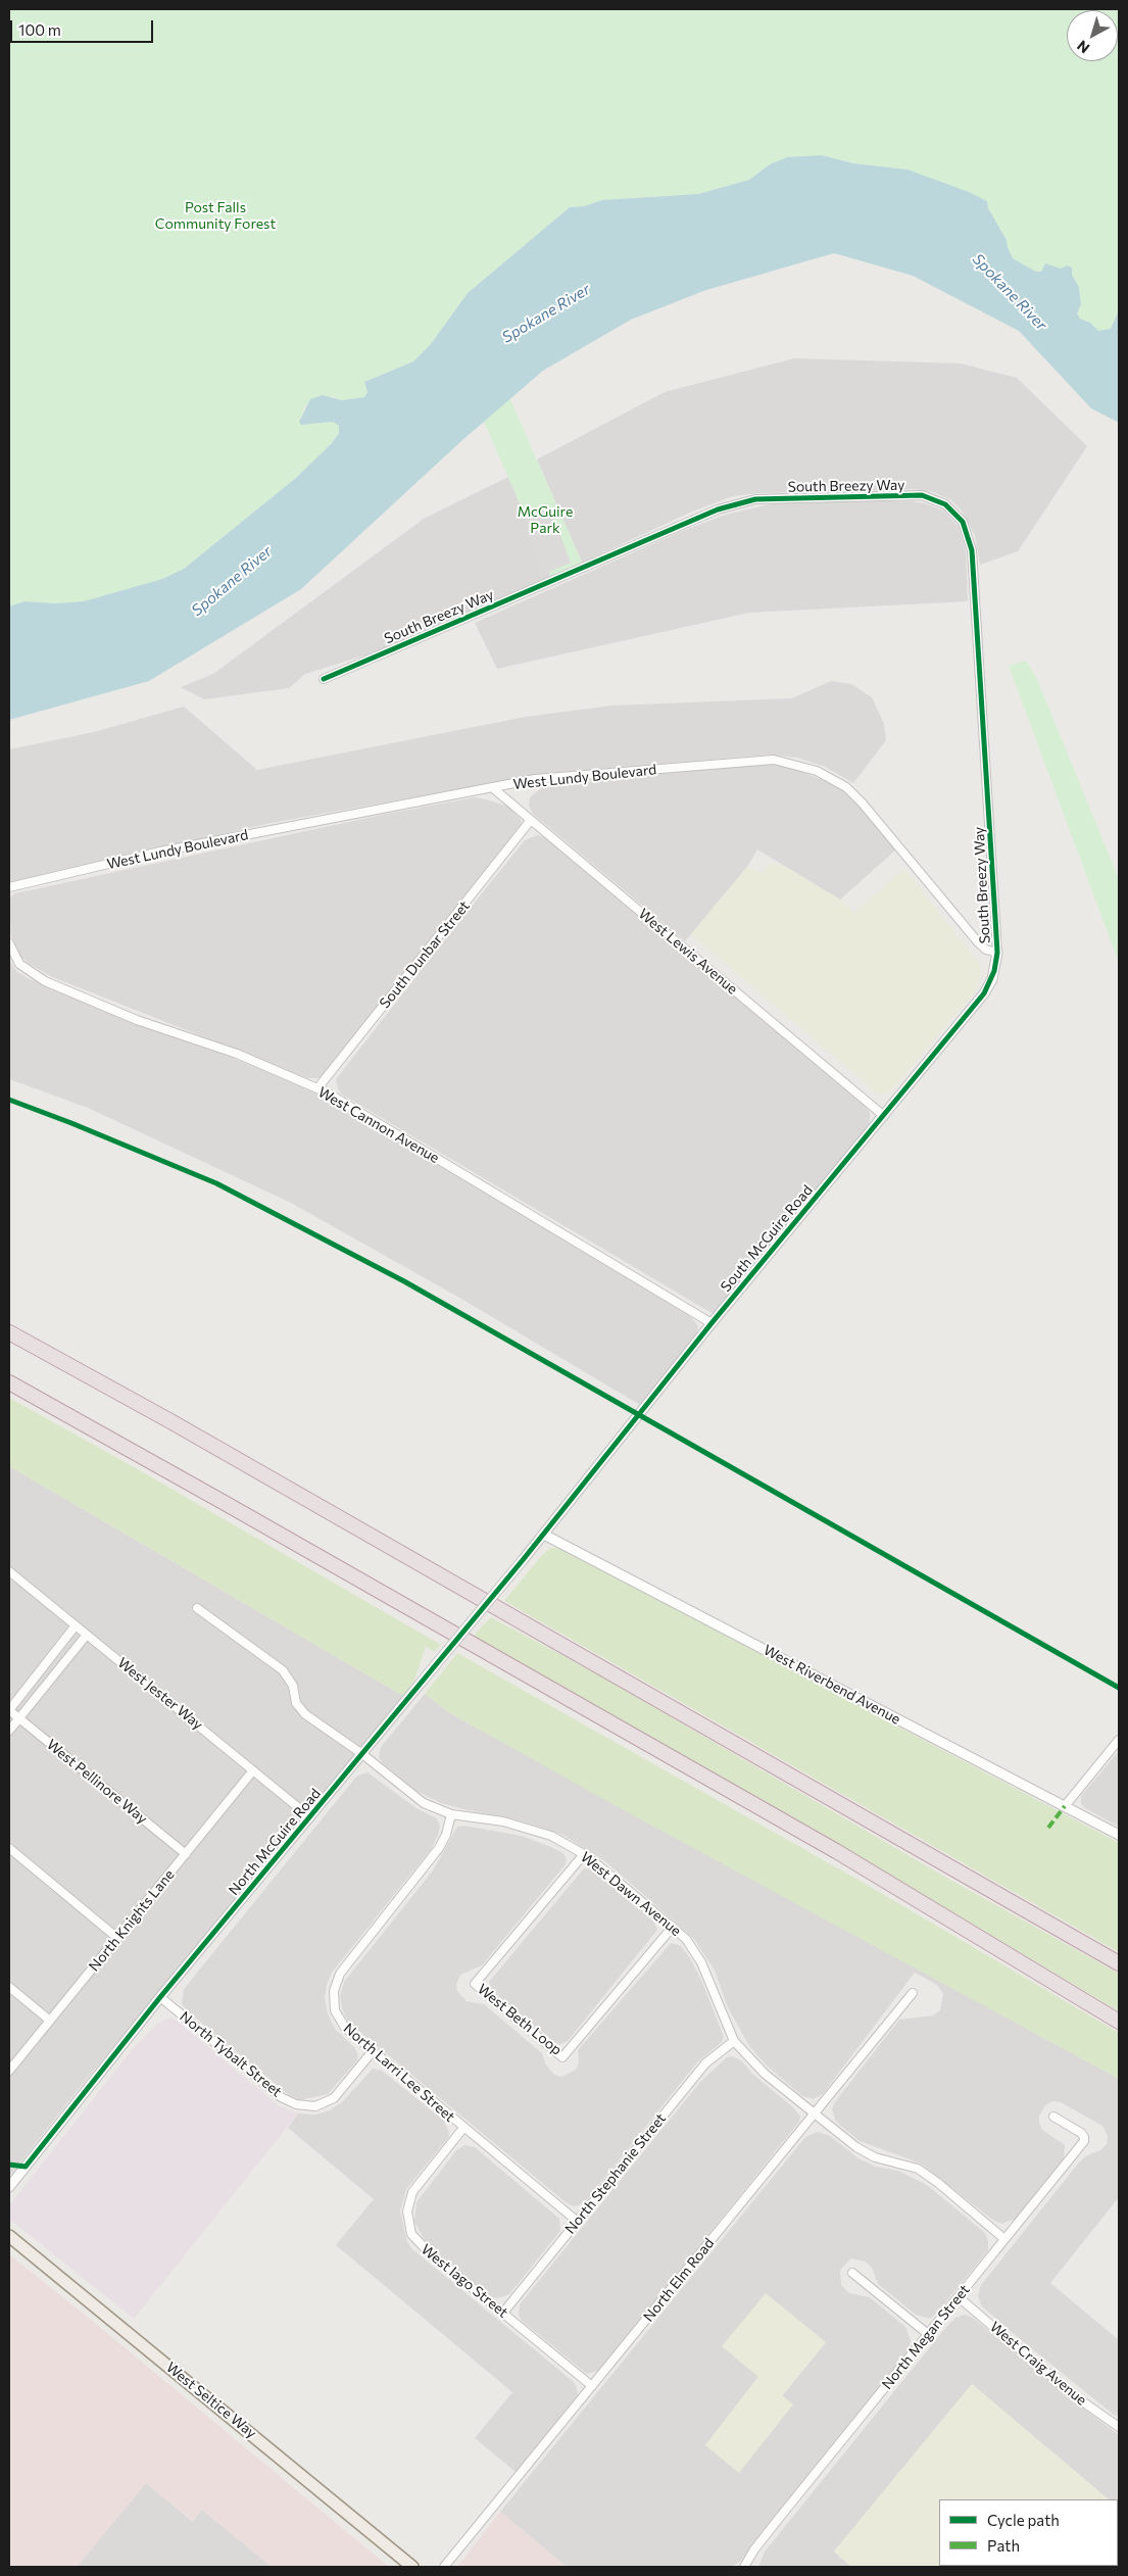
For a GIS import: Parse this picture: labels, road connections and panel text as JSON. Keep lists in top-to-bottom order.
{
  "streets": {
    "main road": ["West Seltice Way"],
    "street": [
      "South Breezy Way",
      "West Lundy Boulevard",
      "West Lewis Avenue",
      "South Dunbar Street",
      "West Cannon Avenue",
      "South McGuire Road",
      "West Riverbend Avenue",
      "West Jester Way",
      "West Pellinore Way",
      "North McGuire Road",
      "West Dawn Avenue",
      "North Knights Lane",
      "West Beth Loop",
      "North Tybalt Street",
      "North Larri Lee Street",
      "North Stephanie Street",
      "North Elm Road",
      "West Iago Street",
      "North Megan Street",
      "West Craig Avenue"
    ]
  },
  "crossings": [
    ["South Breezy Way", "West Lundy Boulevard"],
    ["South Breezy Way", "South McGuire Road"],
    ["West Lundy Boulevard", "West Lewis Avenue"],
    ["West Lundy Boulevard", "South McGuire Road"],
    ["West Lewis Avenue", "South Dunbar Street"],
    ["West Lewis Avenue", "South McGuire Road"],
    ["South Dunbar Street", "West Cannon Avenue"],
    ["West Cannon Avenue", "South McGuire Road"],
    ["South McGuire Road", "West Riverbend Avenue"],
    ["South McGuire Road", "North McGuire Road"],
    ["West Riverbend Avenue", "North McGuire Road"],
    ["West Jester Way", "North McGuire Road"],
    ["West Jester Way", "North Knights Lane"],
    ["West Pellinore Way", "North Knights Lane"],
    ["North McGuire Road", "West Dawn Avenue"],
    ["North McGuire Road", "North Tybalt Street"],
    ["West Dawn Avenue", "West Beth Loop"],
    ["West Dawn Avenue", "North Larri Lee Street"],
    ["West Dawn Avenue", "North Stephanie Street"],
    ["West Dawn Avenue", "North Elm Road"],
    ["West Dawn Avenue", "North Megan Street"],
    ["North Tybalt Street", "North Larri Lee Street"],
    ["North Larri Lee Street", "North Stephanie Street"],
    ["North Larri Lee Street", "West Iago Street"],
    ["North Stephanie Street", "West Iago Street"],
    ["North Elm Road", "West Iago Street"],
    ["North Megan Street", "West Craig Avenue"]
  ],
  "water": ["Spokane River"],
  "parks": ["Post Falls Community Forest", "McGuire Park"],
  "legend": ["Cycle path", "Path"],
  "scale_bar": "100 m",
  "north": "bottom left"
}
